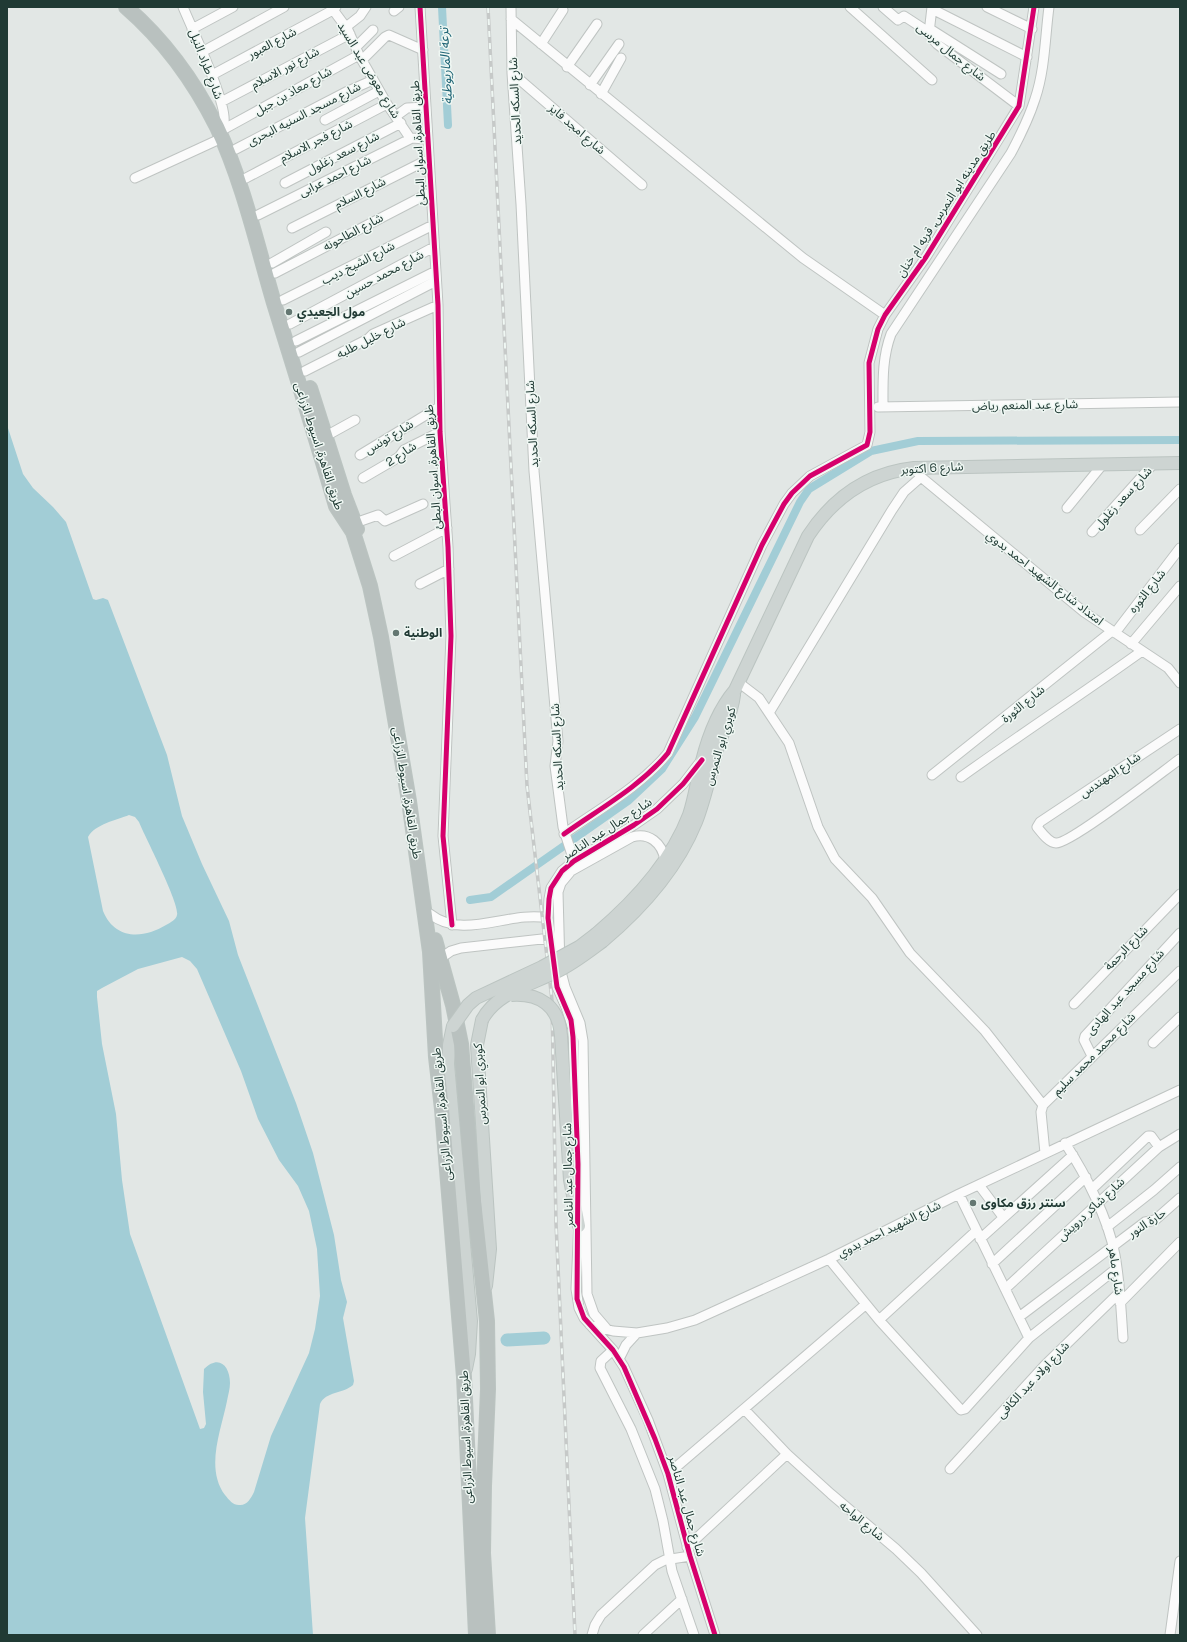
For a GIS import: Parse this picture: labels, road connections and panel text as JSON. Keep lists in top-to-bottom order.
{
  "streets": {
    "highway": ["طريق القاهرة, اسيوط الزراعى"],
    "main road": ["شارع 6 اكتوبر", "كوبري ابو النمرس"],
    "street": [
      "شارع العبور",
      "شارع جمال مرسى",
      "شارع طراد النيل",
      "شارع نور الاسلام",
      "شارع معوض عبد السيد",
      "شارع معاذ بن جبل",
      "شارع السكه الحديد",
      "شارع مسجد السنيه البحرى",
      "شارع امجد فايز",
      "شارع فجر الاسلام",
      "طريق القاهرة, اسوان البطئ",
      "شارع سعد زغلول",
      "شارع احمد عرابى",
      "شارع السلام",
      "طريق مدينه ابو النمرس, قريه ام خنان",
      "شارع الطاحونه",
      "شارع الشيخ ديب",
      "شارع محمد حسين",
      "شارع خليل طلبه",
      "شارع عبد المنعم رياض",
      "شارع تونس",
      "شارع 2",
      "امتداد شارع الشهيد احمد بدوي",
      "شارع الثوره",
      "شارع الثورة",
      "شارع المهندس",
      "شارع جمال عبد الناصر",
      "شارع الرحمة",
      "شارع مسجد عبد الهادى",
      "شارع محمد محمد سليم",
      "شارع شاكر درويش",
      "حارة النور",
      "شارع الشهيد احمد بدوي",
      "شارع ماهر",
      "شارع اولاد عبد الكافى",
      "شارع الواحه"
    ]
  },
  "crossings": [
    ["شارع العبور", "شارع طراد النيل"],
    ["شارع العبور", "شارع معوض عبد السيد"],
    ["شارع جمال مرسى", "طريق مدينه ابو النمرس, قريه ام خنان"],
    ["شارع طراد النيل", "شارع نور الاسلام"],
    ["شارع طراد النيل", "شارع معاذ بن جبل"],
    ["شارع طراد النيل", "طريق القاهرة, اسيوط الزراعى"],
    ["شارع نور الاسلام", "شارع معوض عبد السيد"],
    ["شارع معوض عبد السيد", "شارع معاذ بن جبل"],
    ["شارع معوض عبد السيد", "شارع مسجد السنيه البحرى"],
    ["شارع معوض عبد السيد", "شارع فجر الاسلام"],
    ["شارع معوض عبد السيد", "شارع سعد زغلول"],
    ["شارع معوض عبد السيد", "شارع احمد عرابى"],
    ["شارع معاذ بن جبل", "طريق القاهرة, اسيوط الزراعى"],
    ["شارع السكه الحديد", "شارع امجد فايز"],
    ["شارع السكه الحديد", "طريق مدينه ابو النمرس, قريه ام خنان"],
    ["شارع السكه الحديد", "شارع جمال عبد الناصر"],
    ["شارع مسجد السنيه البحرى", "طريق القاهرة, اسيوط الزراعى"],
    ["شارع فجر الاسلام", "طريق القاهرة, اسيوط الزراعى"],
    ["طريق القاهرة, اسوان البطئ", "شارع سعد زغلول"],
    ["طريق القاهرة, اسوان البطئ", "شارع السلام"],
    ["طريق القاهرة, اسوان البطئ", "شارع الطاحونه"],
    ["طريق القاهرة, اسوان البطئ", "شارع الشيخ ديب"],
    ["طريق القاهرة, اسوان البطئ", "شارع محمد حسين"],
    ["طريق القاهرة, اسوان البطئ", "شارع خليل طلبه"],
    ["طريق القاهرة, اسوان البطئ", "شارع تونس"],
    ["طريق القاهرة, اسوان البطئ", "شارع 2"],
    ["شارع سعد زغلول", "شارع 6 اكتوبر"],
    ["شارع احمد عرابى", "طريق القاهرة, اسيوط الزراعى"],
    ["طريق مدينه ابو النمرس, قريه ام خنان", "شارع عبد المنعم رياض"],
    ["شارع الطاحونه", "طريق القاهرة, اسيوط الزراعى"],
    ["شارع الشيخ ديب", "طريق القاهرة, اسيوط الزراعى"],
    ["شارع محمد حسين", "طريق القاهرة, اسيوط الزراعى"],
    ["شارع خليل طلبه", "طريق القاهرة, اسيوط الزراعى"],
    ["طريق القاهرة, اسيوط الزراعى", "كوبري ابو النمرس"],
    ["شارع 6 اكتوبر", "امتداد شارع الشهيد احمد بدوي"],
    ["شارع 6 اكتوبر", "كوبري ابو النمرس"],
    ["امتداد شارع الشهيد احمد بدوي", "شارع الثوره"],
    ["امتداد شارع الشهيد احمد بدوي", "شارع الثورة"],
    ["شارع الثوره", "شارع الثورة"],
    ["كوبري ابو النمرس", "شارع جمال عبد الناصر"],
    ["شارع جمال عبد الناصر", "شارع الشهيد احمد بدوي"],
    ["شارع مسجد عبد الهادى", "شارع محمد محمد سليم"],
    ["شارع محمد محمد سليم", "شارع الشهيد احمد بدوي"],
    ["شارع شاكر درويش", "شارع ماهر"],
    ["حارة النور", "شارع ماهر"],
    ["شارع الشهيد احمد بدوي", "شارع ماهر"],
    ["شارع ماهر", "شارع اولاد عبد الكافى"]
  ],
  "water": ["ترعة الماريوطية"],
  "places": ["مول الجعيدي", "الوطنية", "سنتر رزق مكاوى"]
}
